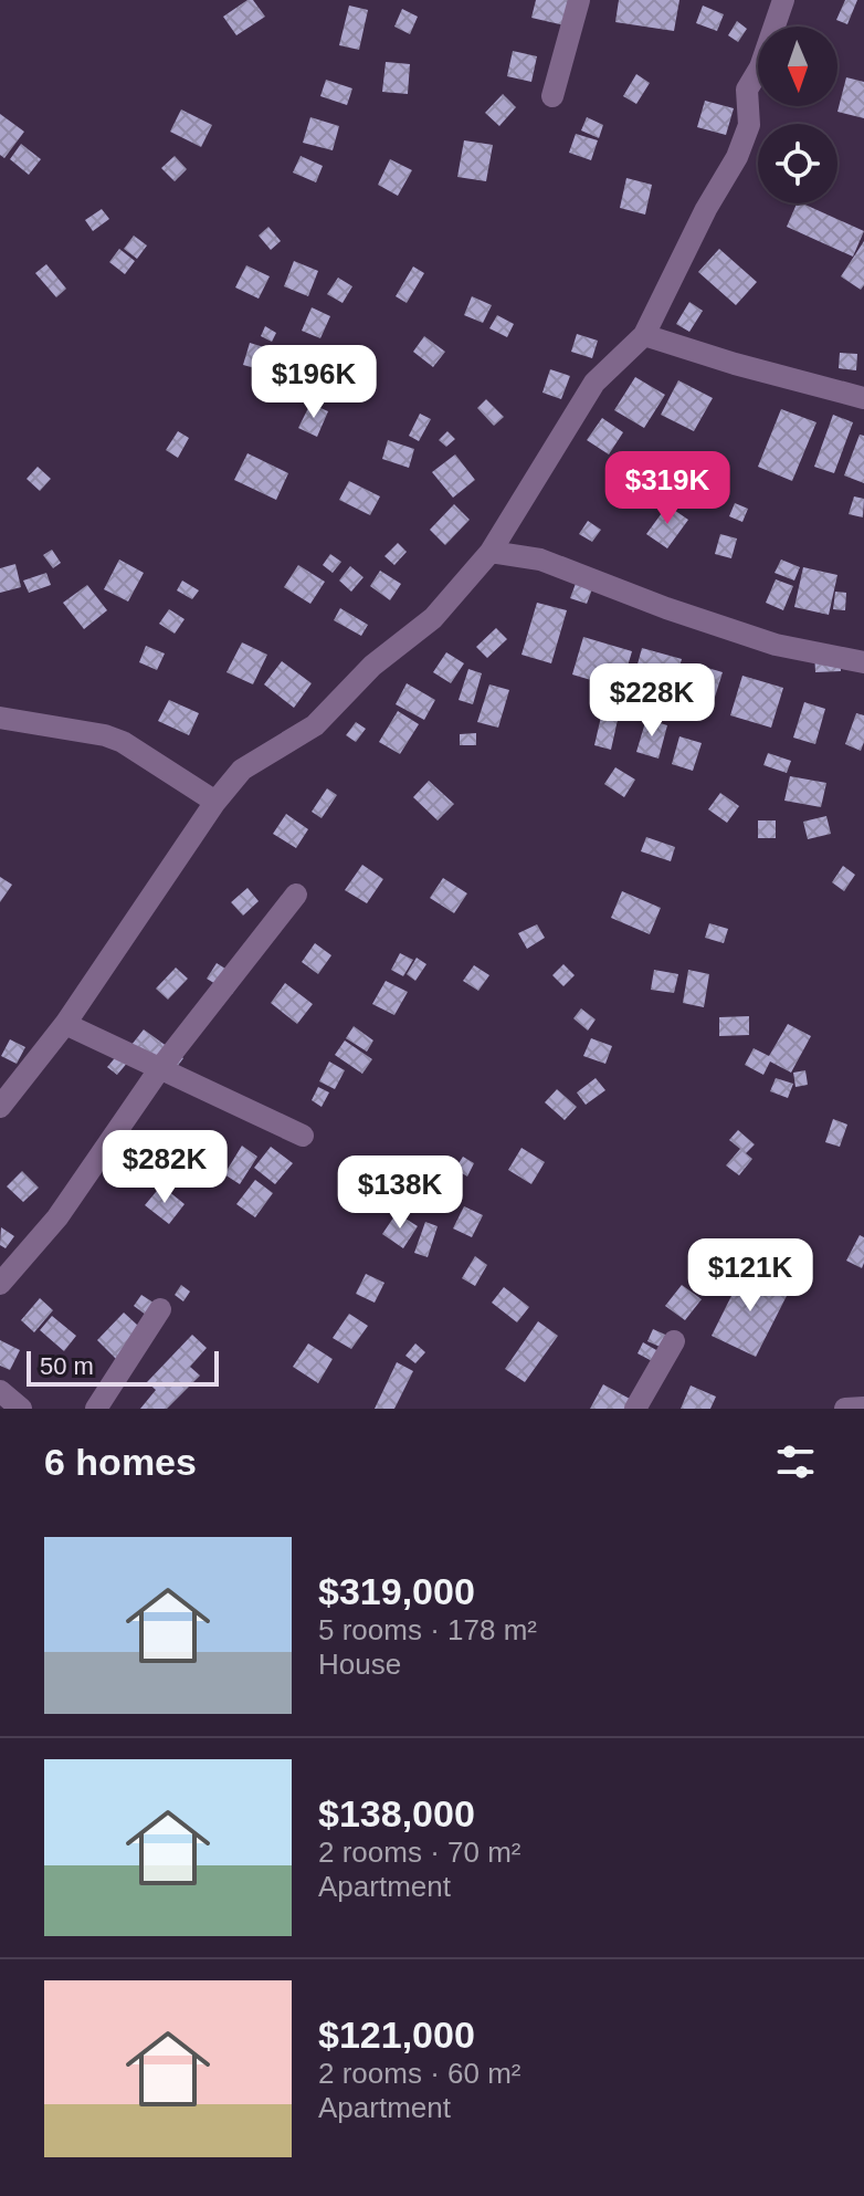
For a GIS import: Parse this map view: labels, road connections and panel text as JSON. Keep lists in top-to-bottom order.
{
  "scale_bar": "50 m",
  "north": "bottom",
  "page": {
    "price": [
      "$196K",
      "$319K",
      "$228K",
      "$282K",
      "$138K",
      "$121K"
    ],
    "scale": "50 m",
    "heading": "6 homes",
    "list": [
      {
        "name": "$319,000",
        "note": "5 rooms · 178 m² · House"
      },
      {
        "name": "$138,000",
        "note": "2 rooms · 70 m² · Apartment"
      },
      {
        "name": "$121,000",
        "note": "2 rooms · 60 m² · Apartment"
      }
    ]
  }
}
